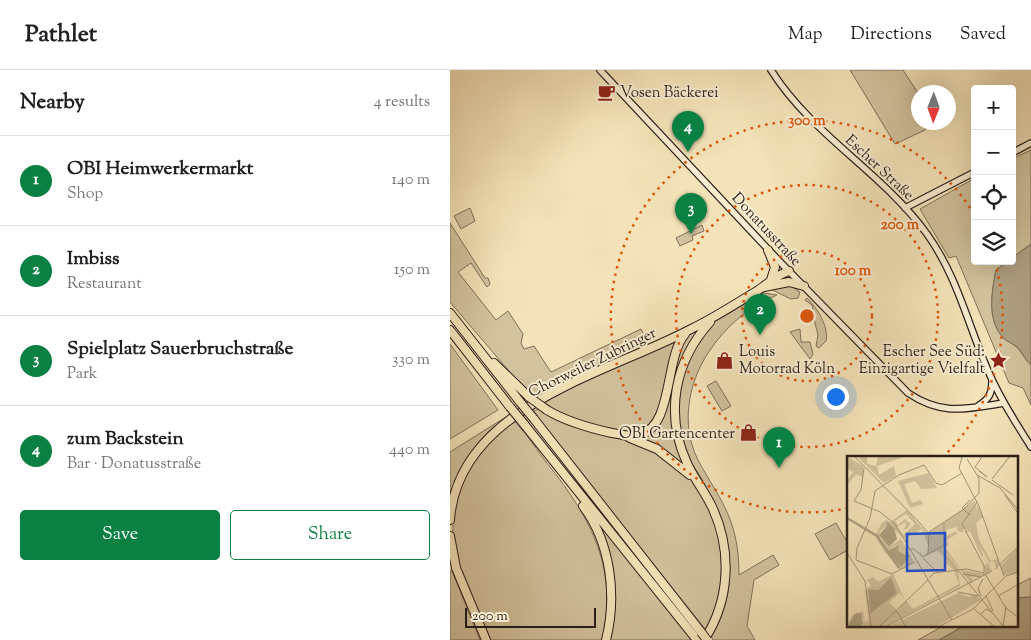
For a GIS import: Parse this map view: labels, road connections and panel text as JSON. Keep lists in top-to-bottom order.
{
  "streets": {
    "highway": ["Chorweiler Zubringer"],
    "main road": ["Escher Straße", "Donatusstraße"]
  },
  "crossings": [
    ["Escher Straße", "Donatusstraße"],
    ["Donatusstraße", "Chorweiler Zubringer"]
  ],
  "places": {
    "cafe": ["Vosen Bäckerei"],
    "shop": ["Louis Motorrad Köln", "OBI Gartencenter"],
    "place": ["Escher See Süd: Einzigartige Vielfalt"]
  },
  "scale_bar": "200 m",
  "north": "bottom",
  "page": {
    "header": "Pathlet",
    "nav": ["Map", "Directions", "Saved"],
    "heading": ["Nearby", "4 results"],
    "map_buttons": ["+", "−"],
    "pins": [
      "4",
      "3",
      "2",
      "1"
    ],
    "list": [
      {
        "mark": "1",
        "name": "OBI Heimwerkermarkt",
        "note": "Shop",
        "value": "140 m"
      },
      {
        "mark": "2",
        "name": "Imbiss",
        "note": "Restaurant",
        "value": "150 m"
      },
      {
        "mark": "3",
        "name": "Spielplatz Sauerbruchstraße",
        "note": "Park",
        "value": "330 m"
      },
      {
        "mark": "4",
        "name": "zum Backstein",
        "note": "Bar · Donatusstraße",
        "value": "440 m"
      }
    ],
    "buttons": ["Save", "Share"],
    "scale": "200 m"
  },
  "rings": ["300 m", "200 m", "100 m"]
}
